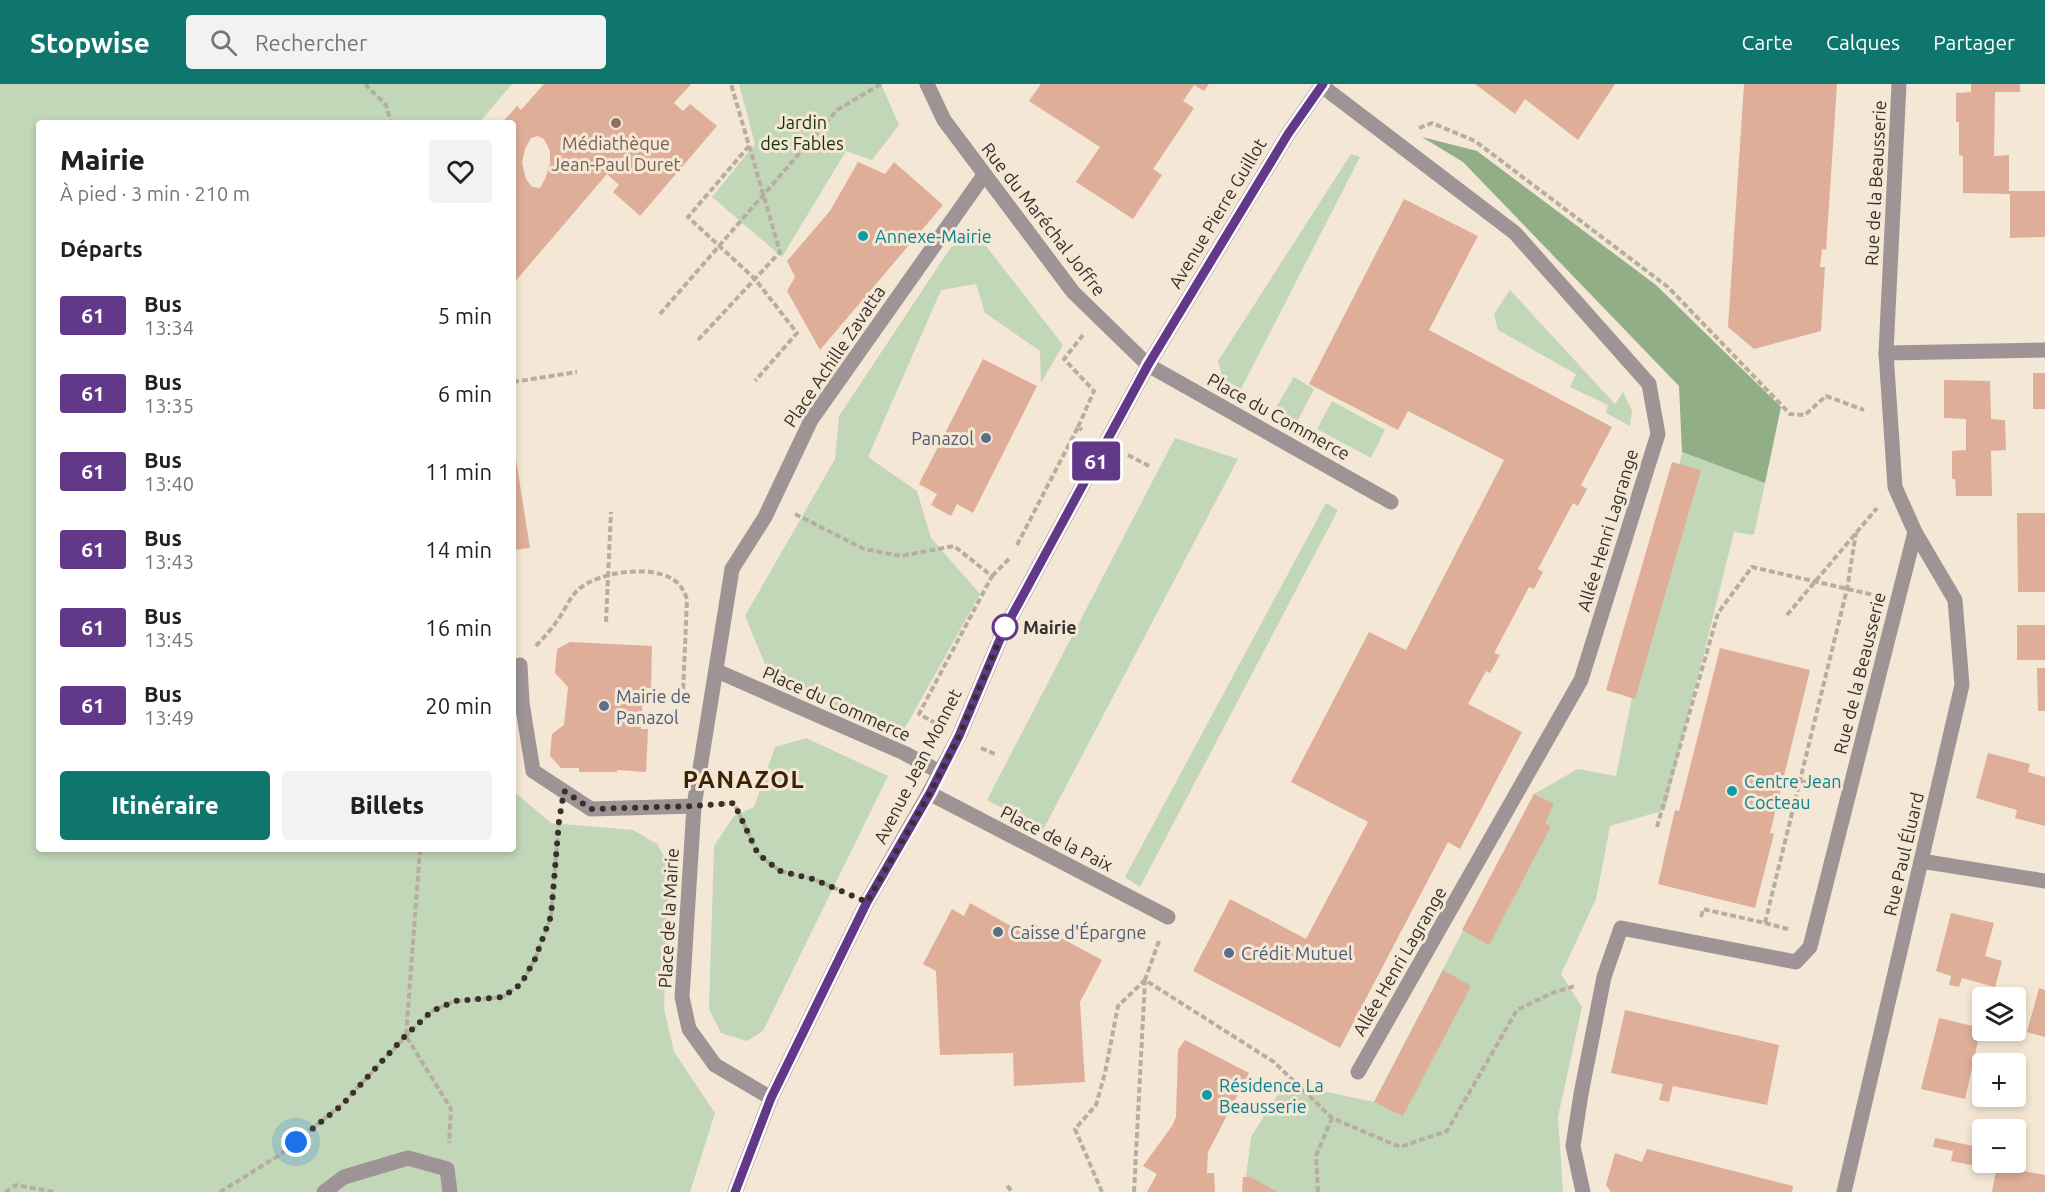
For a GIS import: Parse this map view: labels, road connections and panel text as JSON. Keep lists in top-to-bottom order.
{
  "streets": {
    "street": [
      "Rue de la Beausserie",
      "Avenue Pierre Guillot",
      "Rue du Maréchal Joffre",
      "Place Achille Zavatta",
      "Place du Commerce",
      "Allée Henri Lagrange",
      "Avenue Jean Monnet",
      "Place de la Paix",
      "Rue Paul Éluard",
      "Place de la Mairie"
    ]
  },
  "crossings": [
    ["Rue de la Beausserie", "Rue Paul Éluard"],
    ["Avenue Pierre Guillot", "Rue du Maréchal Joffre"],
    ["Avenue Pierre Guillot", "Place du Commerce"],
    ["Avenue Pierre Guillot", "Allée Henri Lagrange"],
    ["Avenue Pierre Guillot", "Avenue Jean Monnet"],
    ["Rue du Maréchal Joffre", "Place Achille Zavatta"],
    ["Rue du Maréchal Joffre", "Place du Commerce"],
    ["Rue du Maréchal Joffre", "Avenue Jean Monnet"],
    ["Place Achille Zavatta", "Place de la Mairie"],
    ["Place du Commerce", "Avenue Jean Monnet"],
    ["Place du Commerce", "Place de la Mairie"],
    ["Avenue Jean Monnet", "Place de la Paix"],
    ["Avenue Jean Monnet", "Place de la Mairie"]
  ],
  "districts": ["PANAZOL"],
  "parks": ["Jardin des Fables"],
  "places": [
    "Médiathèque Jean-Paul Duret",
    "Annexe-Mairie",
    "Panazol",
    "Mairie",
    "Mairie de Panazol",
    "Centre Jean Cocteau",
    "Caisse d'Épargne",
    "Crédit Mutuel",
    "Résidence La Beausserie"
  ],
  "lines": ["bus line 61"],
  "page": {
    "header": "Stopwise",
    "search": "Rechercher",
    "nav": ["Carte", "Calques", "Partager"],
    "on_map": "61",
    "heading": [
      ["Mairie", "À pied · 3 min · 210 m"],
      "Départs"
    ],
    "list": [
      {
        "mark": "61",
        "name": "Bus",
        "note": "13:34",
        "value": "5 min"
      },
      {
        "mark": "61",
        "name": "Bus",
        "note": "13:35",
        "value": "6 min"
      },
      {
        "mark": "61",
        "name": "Bus",
        "note": "13:40",
        "value": "11 min"
      },
      {
        "mark": "61",
        "name": "Bus",
        "note": "13:43",
        "value": "14 min"
      },
      {
        "mark": "61",
        "name": "Bus",
        "note": "13:45",
        "value": "16 min"
      },
      {
        "mark": "61",
        "name": "Bus",
        "note": "13:49",
        "value": "20 min"
      }
    ],
    "buttons": ["Itinéraire", "Billets"],
    "map_buttons": ["+", "−"]
  }
}
